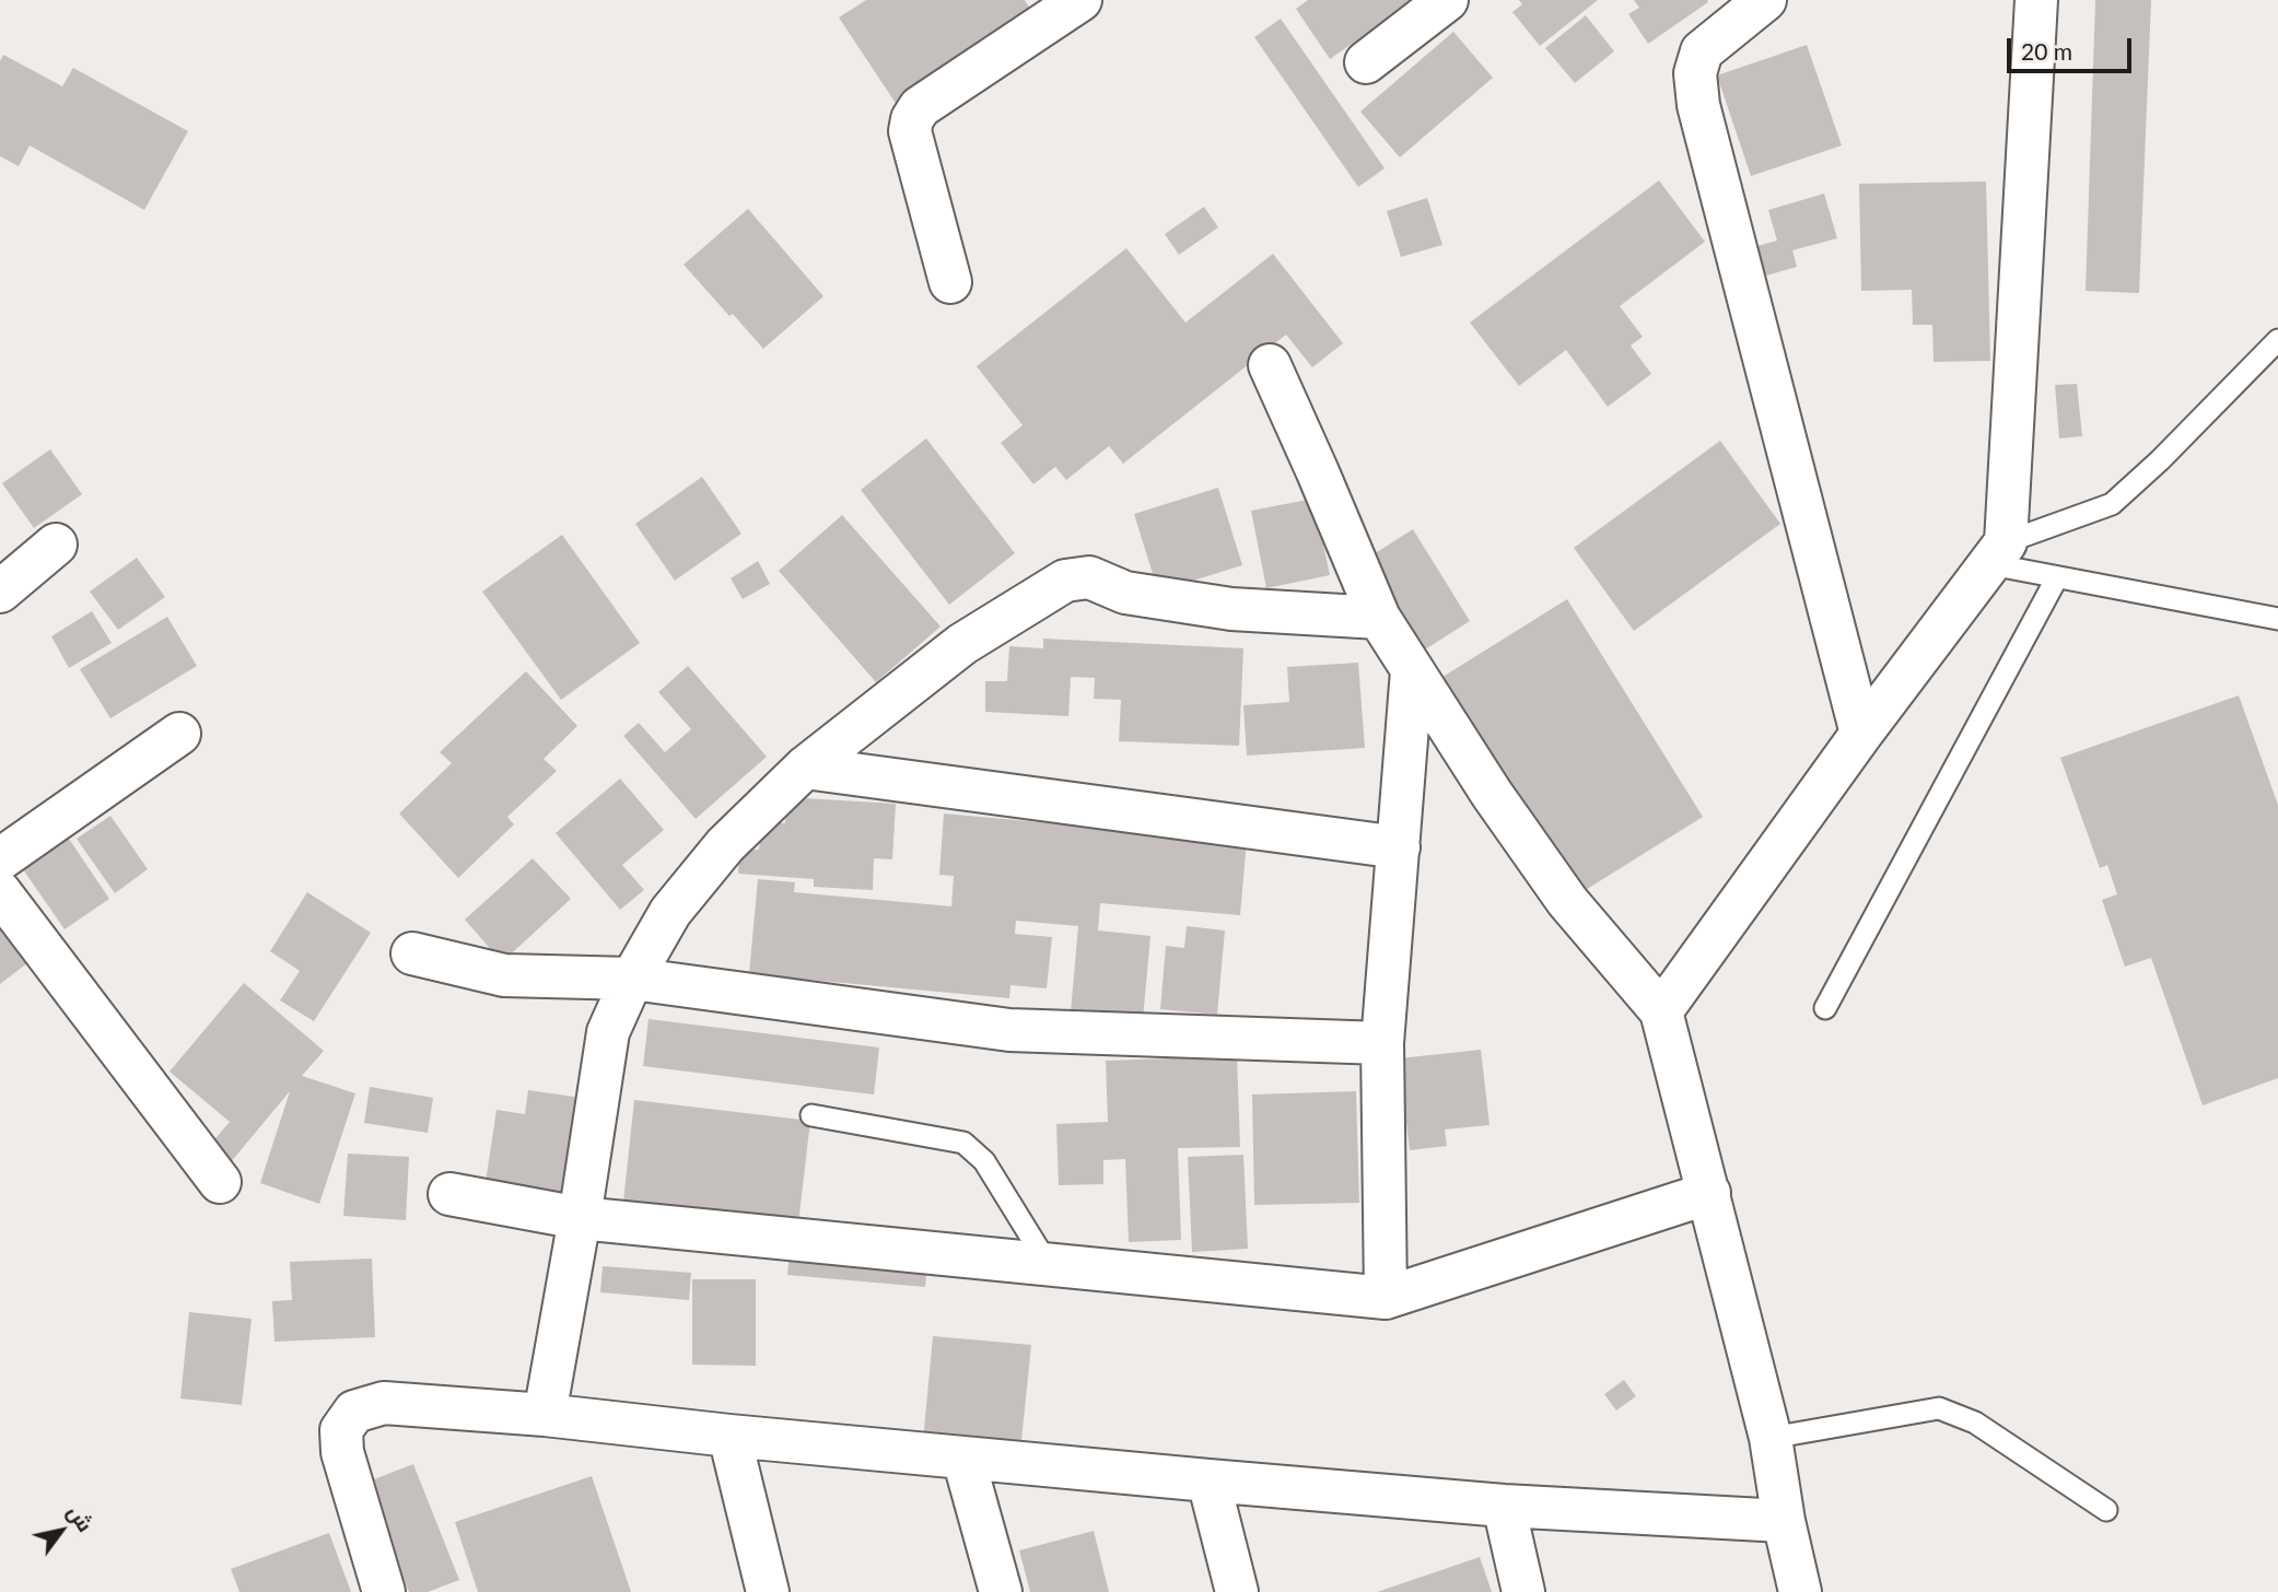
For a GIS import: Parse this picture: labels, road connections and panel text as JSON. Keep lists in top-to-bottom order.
{
  "scale_bar": "20 m",
  "north": "top right"
}
